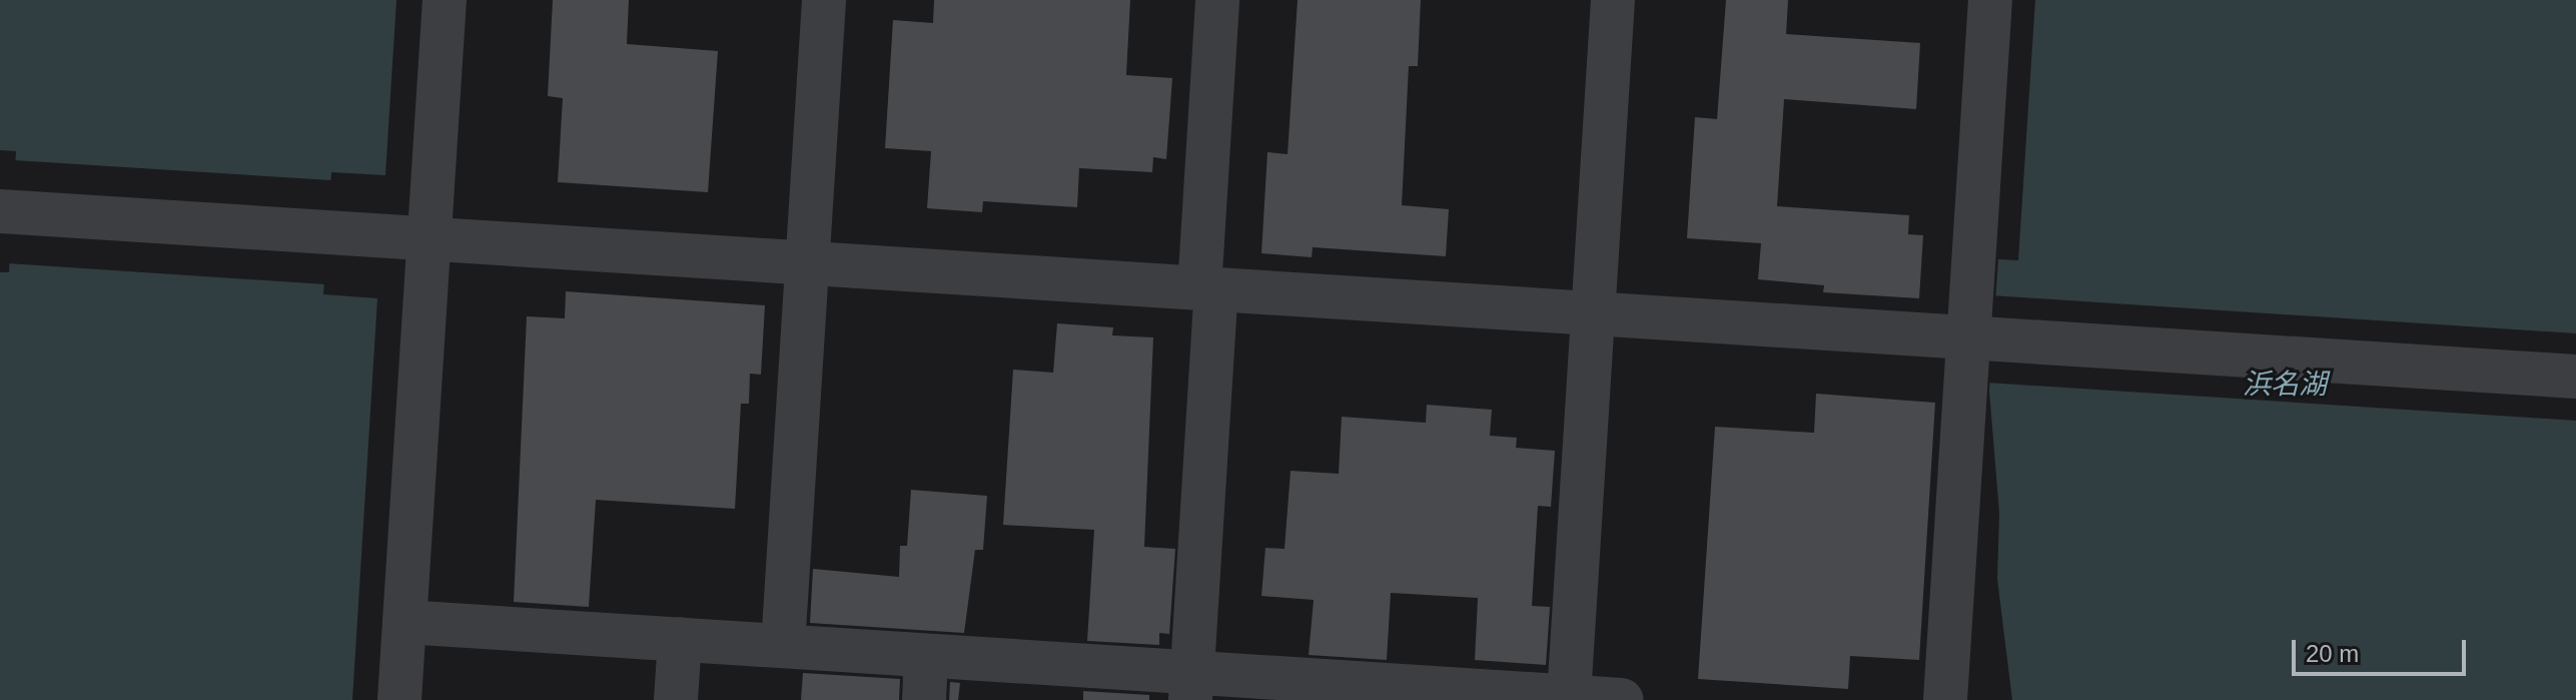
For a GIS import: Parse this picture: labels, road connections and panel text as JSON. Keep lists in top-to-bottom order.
{
  "water": ["浜名湖"],
  "scale_bar": "20 m"
}
